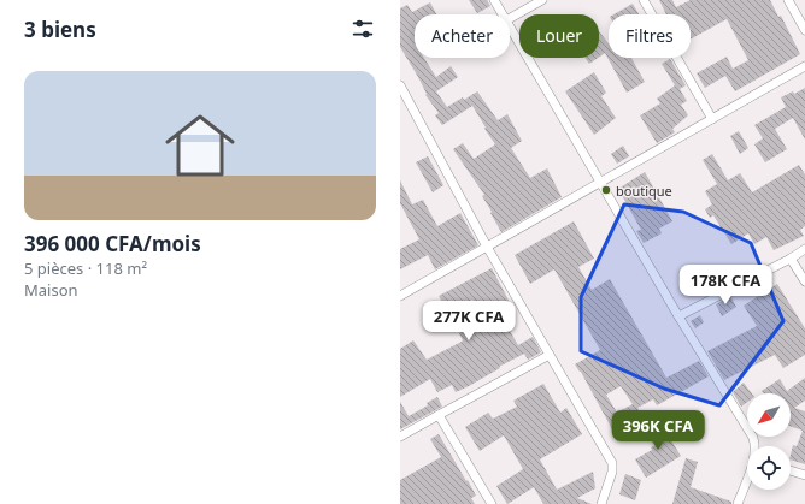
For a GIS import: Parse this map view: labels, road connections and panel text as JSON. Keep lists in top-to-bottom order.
{
  "places": ["boutique"],
  "north": "bottom left",
  "page": {
    "heading": "3 biens",
    "chip": ["Acheter", "Louer", "Filtres"],
    "list": [
      {
        "name": "396 000 CFA/mois",
        "note": "5 pièces · 118 m² · Maison"
      }
    ],
    "price": ["178K CFA", "277K CFA", "396K CFA"]
  }
}
